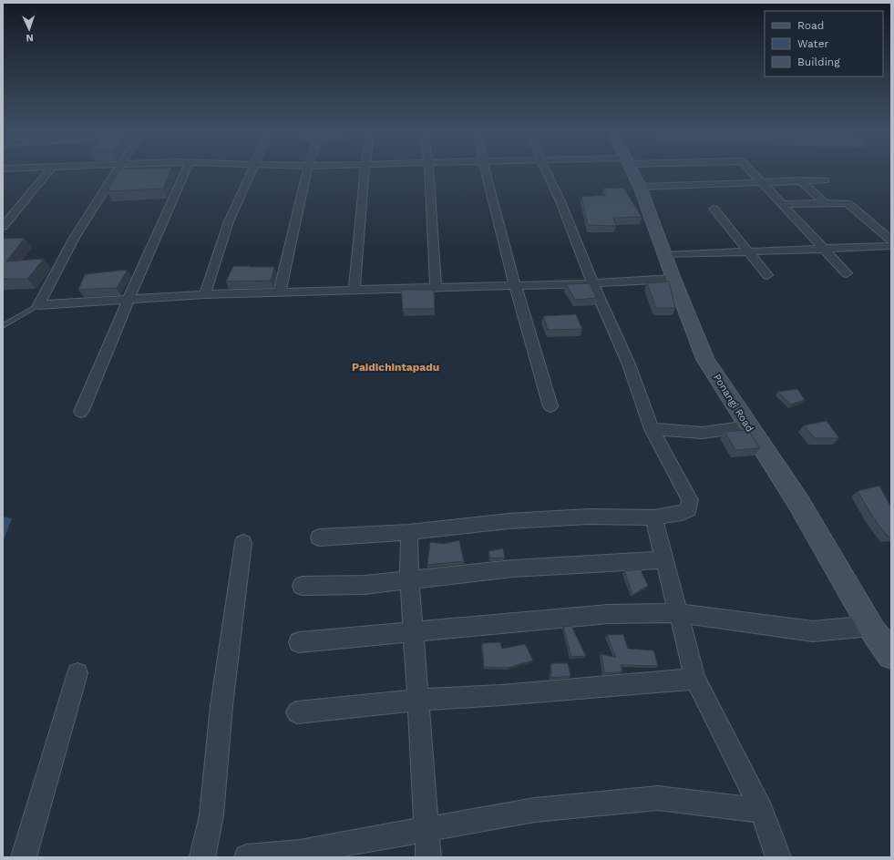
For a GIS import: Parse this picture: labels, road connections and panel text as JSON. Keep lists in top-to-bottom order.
{
  "streets": {
    "street": ["Ponangi Road"]
  },
  "districts": ["Paidichintapadu"],
  "legend": ["Road", "Water", "Building"],
  "north": "bottom"
}
